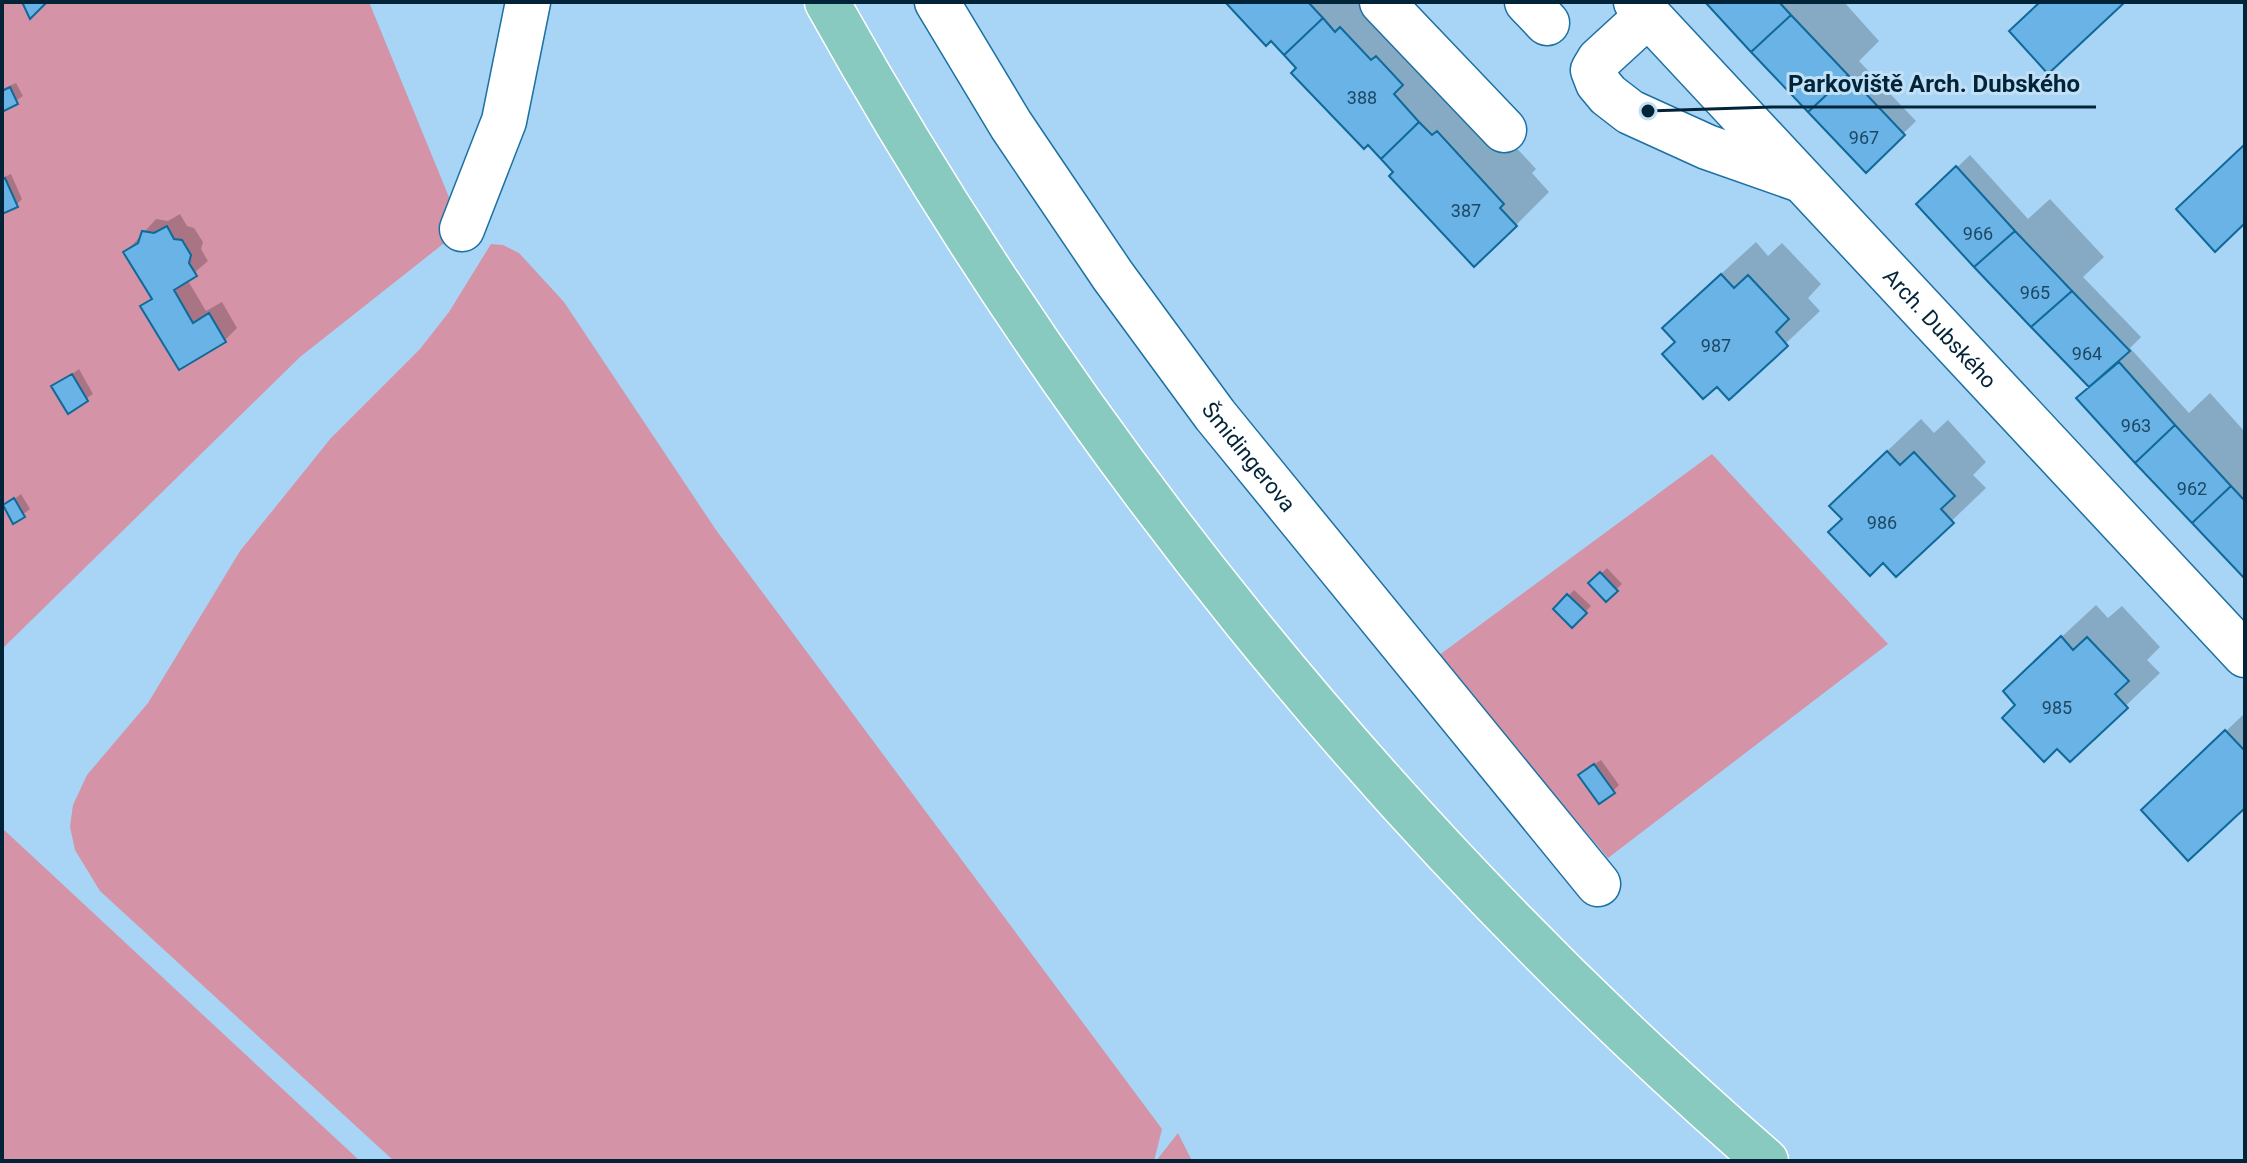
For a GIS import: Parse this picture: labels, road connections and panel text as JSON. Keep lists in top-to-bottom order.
{
  "streets": {
    "street": ["Arch. Dubského", "Šmidingerova"]
  },
  "places": ["Parkoviště Arch. Dubského"],
  "house_numbers": [
    "388",
    "967",
    "387",
    "966",
    "965",
    "987",
    "964",
    "963",
    "962",
    "986",
    "985"
  ]
}
